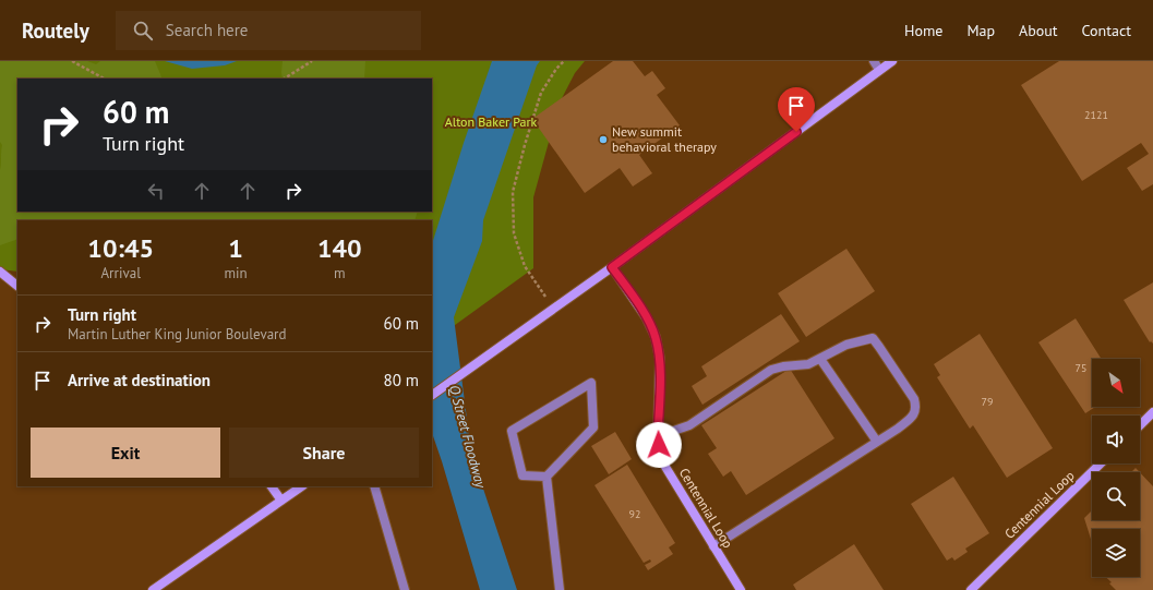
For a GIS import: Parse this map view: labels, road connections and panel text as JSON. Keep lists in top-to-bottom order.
{
  "streets": {
    "main road": ["Centennial Loop"]
  },
  "water": ["Q Street Floodway"],
  "parks": ["Alton Baker Park"],
  "places": ["New summit behavioral therapy"],
  "house_numbers": [
    "2121",
    "75",
    "79",
    "92"
  ],
  "north": "bottom right",
  "page": {
    "header": "Routely",
    "search": "Search here",
    "nav": [
      "Home",
      "Map",
      "About",
      "Contact"
    ],
    "turn": ["60 m", "Turn right"],
    "eta": [
      "10:45",
      "Arrival",
      "1",
      "min",
      "140",
      "m"
    ],
    "list": [
      {
        "name": "Turn right",
        "note": "Martin Luther King Junior Boulevard",
        "value": "60 m"
      },
      {
        "name": "Arrive at destination",
        "value": "80 m"
      }
    ],
    "buttons": ["Exit", "Share"]
  }
}
